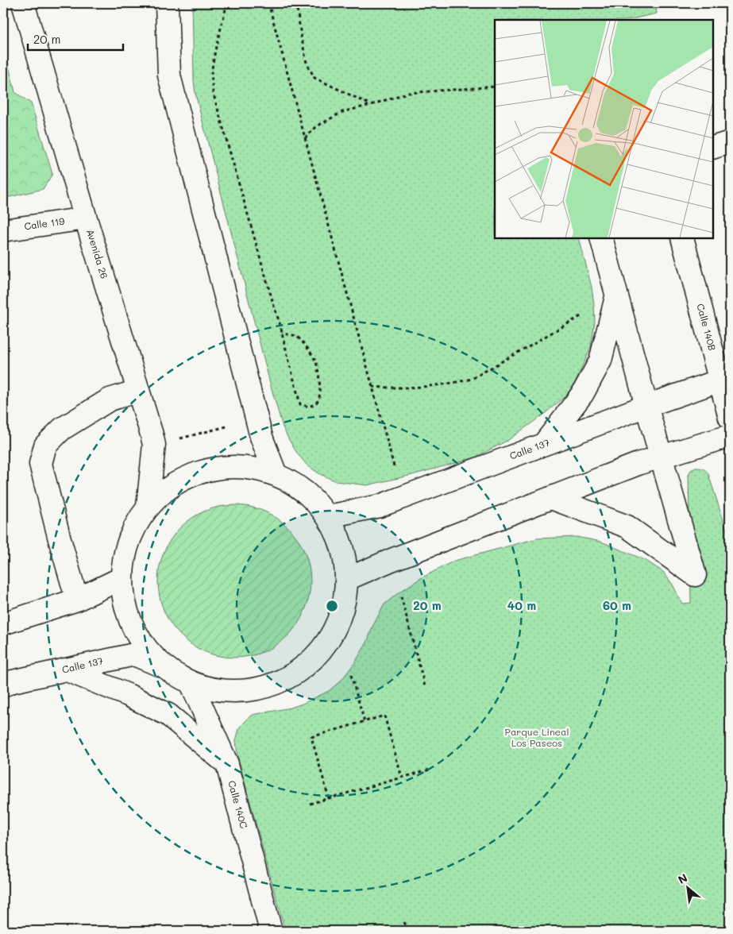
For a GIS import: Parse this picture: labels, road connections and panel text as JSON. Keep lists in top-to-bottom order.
{
  "streets": {
    "street": [
      "Calle 119",
      "Avenida 26",
      "Calle 140B",
      "Calle 137",
      "Calle 140C"
    ]
  },
  "crossings": [
    ["Calle 119", "Avenida 26"],
    ["Calle 140B", "Calle 137"]
  ],
  "parks": ["Parque Lineal Los Paseos"],
  "scale_bar": "20 m",
  "north": "top left",
  "rings": ["20 m", "40 m", "60 m"]
}
